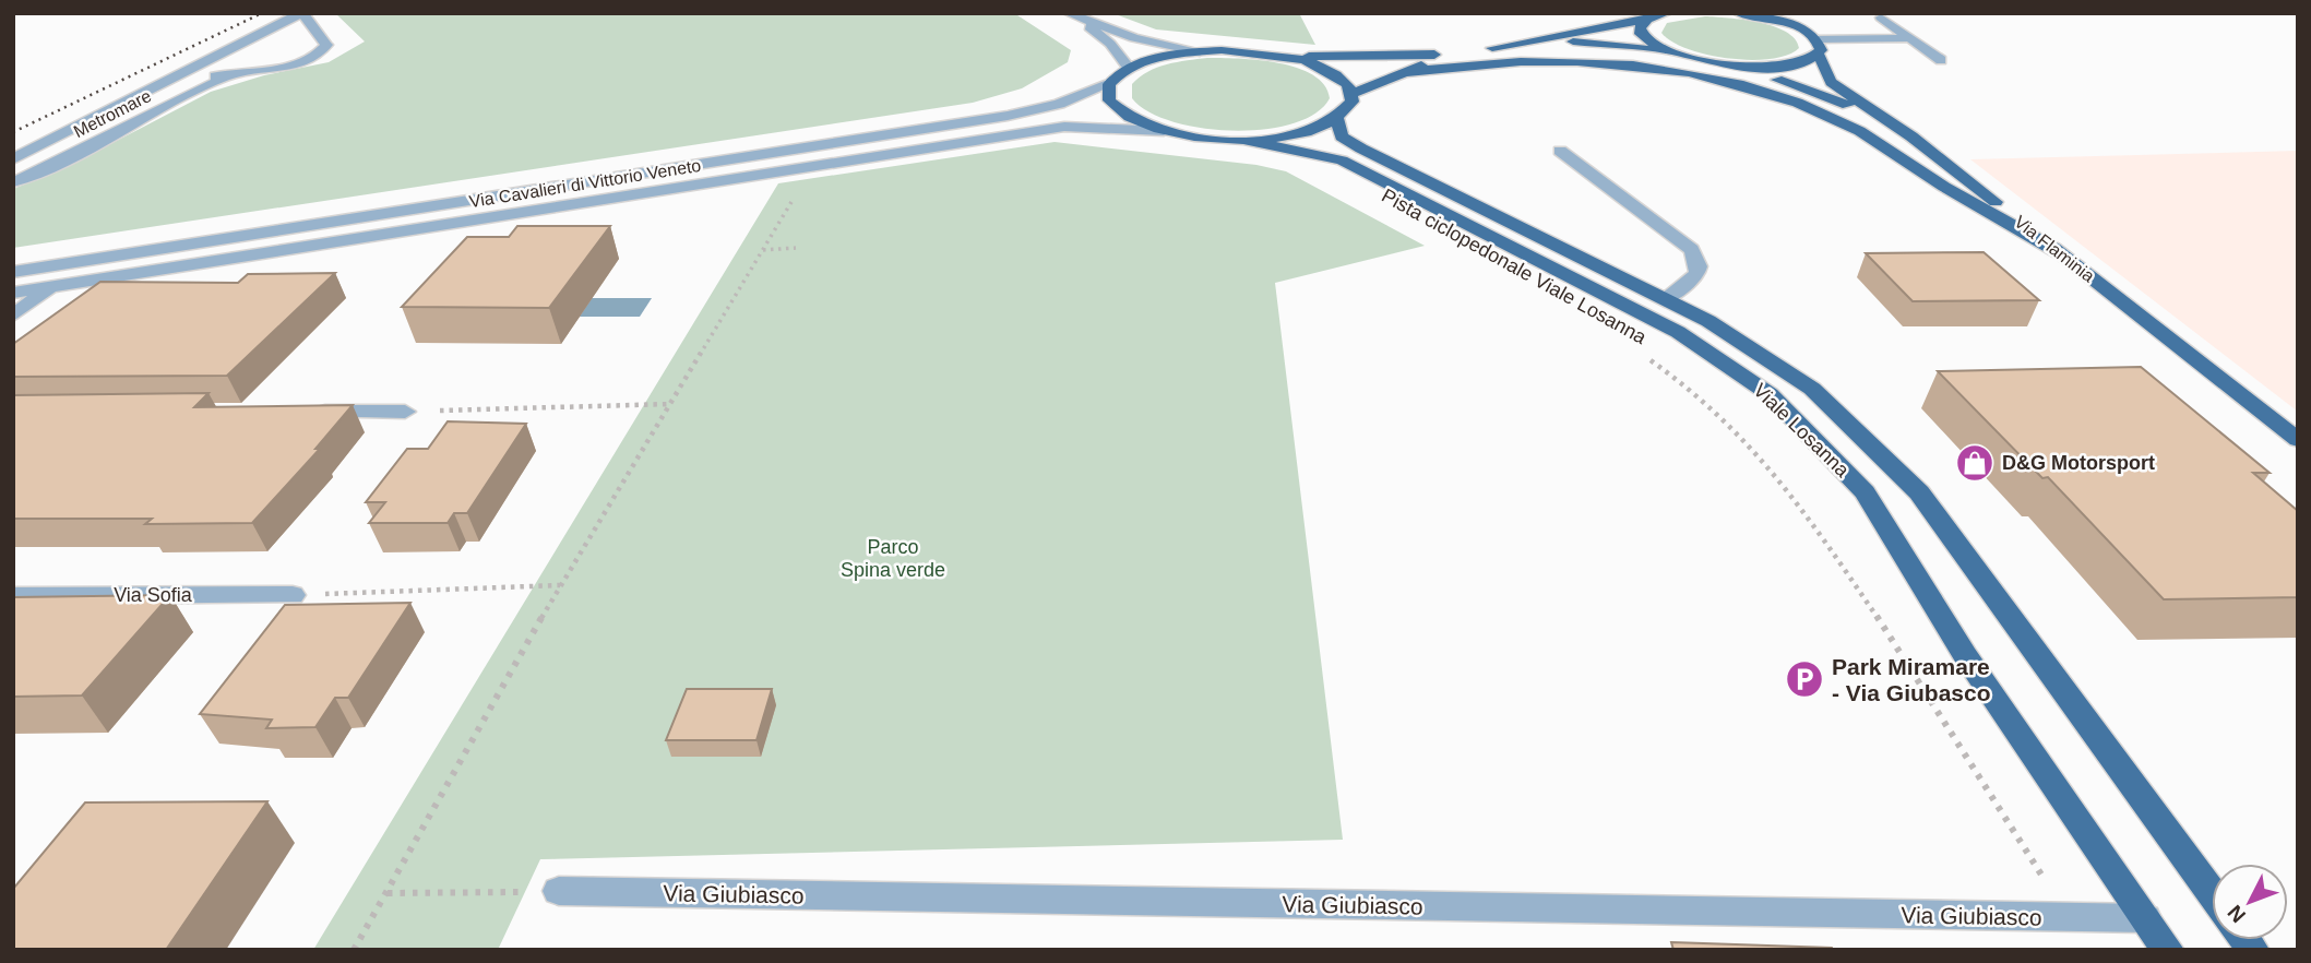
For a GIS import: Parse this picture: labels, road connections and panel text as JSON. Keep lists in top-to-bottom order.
{
  "streets": {
    "main road": ["Via Cavalieri di Vittorio Veneto", "Via Flaminia", "Viale Losanna"],
    "street": ["Metromare", "Via Sofia", "Via Giubiasco"],
    "path": ["Pista ciclopedonale Viale Losanna"]
  },
  "crossings": [
    ["Via Cavalieri di Vittorio Veneto", "Viale Losanna"],
    ["Pista ciclopedonale Viale Losanna", "Via Giubiasco"],
    ["Viale Losanna", "Via Giubiasco"]
  ],
  "parks": ["Parco Spina verde"],
  "places": {
    "shop": ["D&G Motorsport"],
    "parking": ["Park Miramare - Via Giubasco"]
  },
  "north": "bottom left"
}
